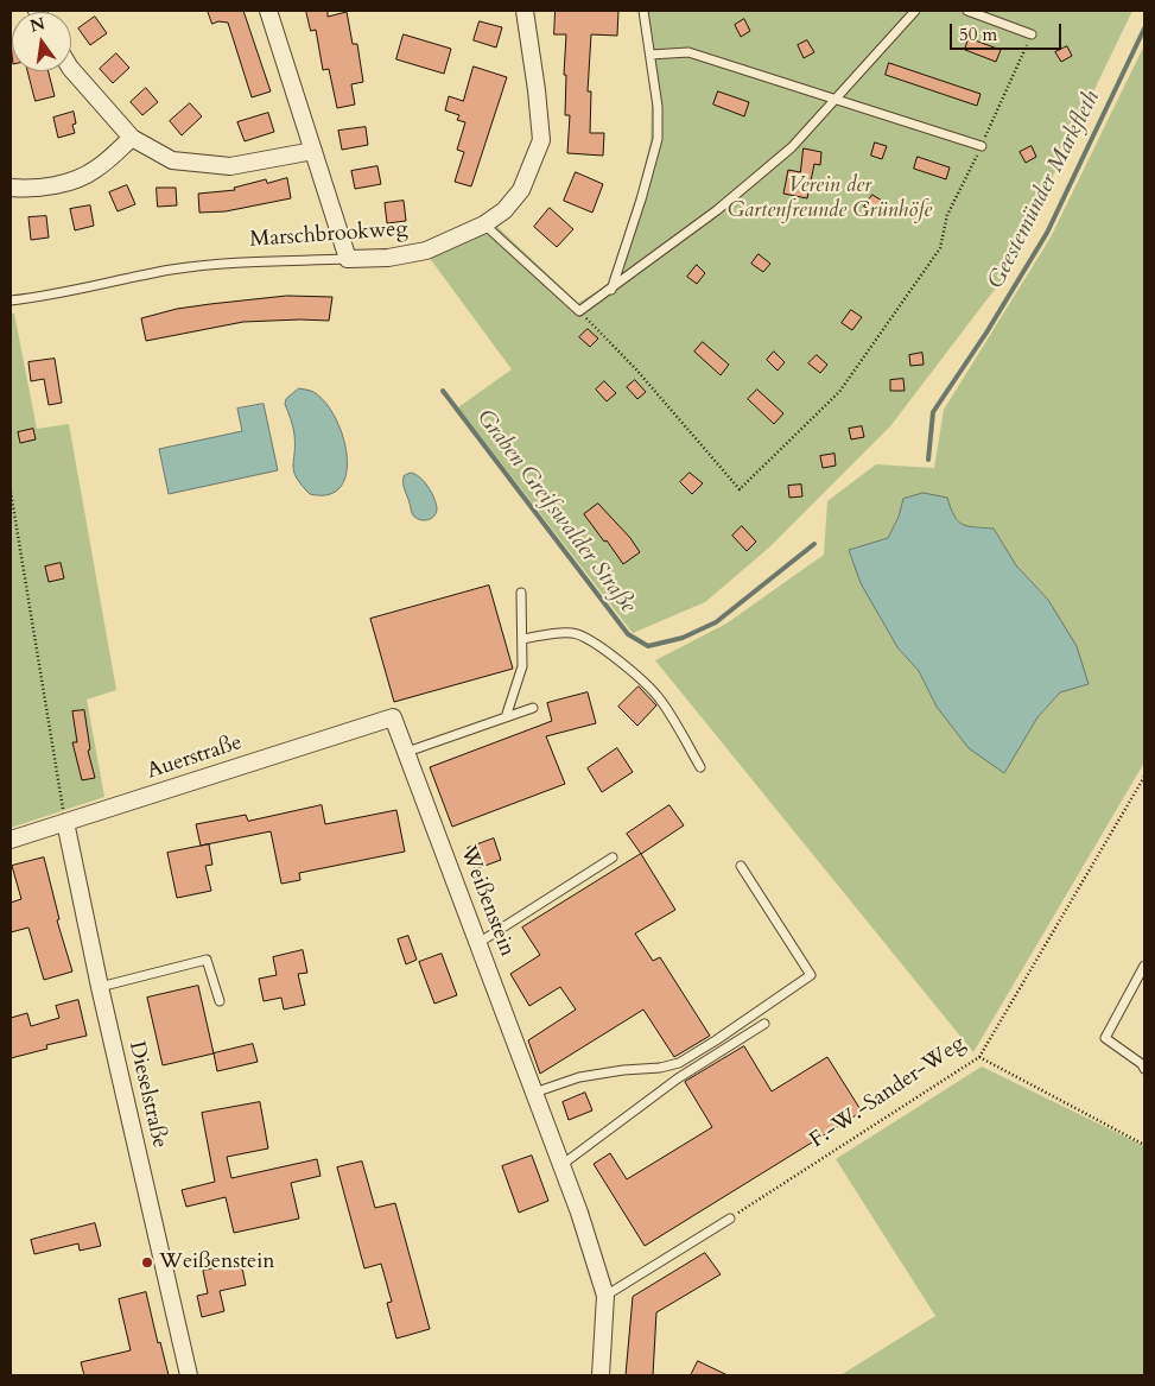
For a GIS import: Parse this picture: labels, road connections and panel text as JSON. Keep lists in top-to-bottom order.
{
  "streets": {
    "street": [
      "Marschbrookweg",
      "Auerstraße",
      "Weißenstein",
      "Dieselstraße"
    ],
    "path": ["F.-W.-Sander-Weg"]
  },
  "crossings": [
    ["Auerstraße", "Weißenstein"],
    ["Auerstraße", "Dieselstraße"]
  ],
  "water": ["Geestemünder Markfleth", "Graben Greifswalder Straße"],
  "parks": ["Verein der Gartenfreunde Grünhöfe"],
  "places": ["Weißenstein"],
  "scale_bar": "50 m",
  "north": "top"
}
